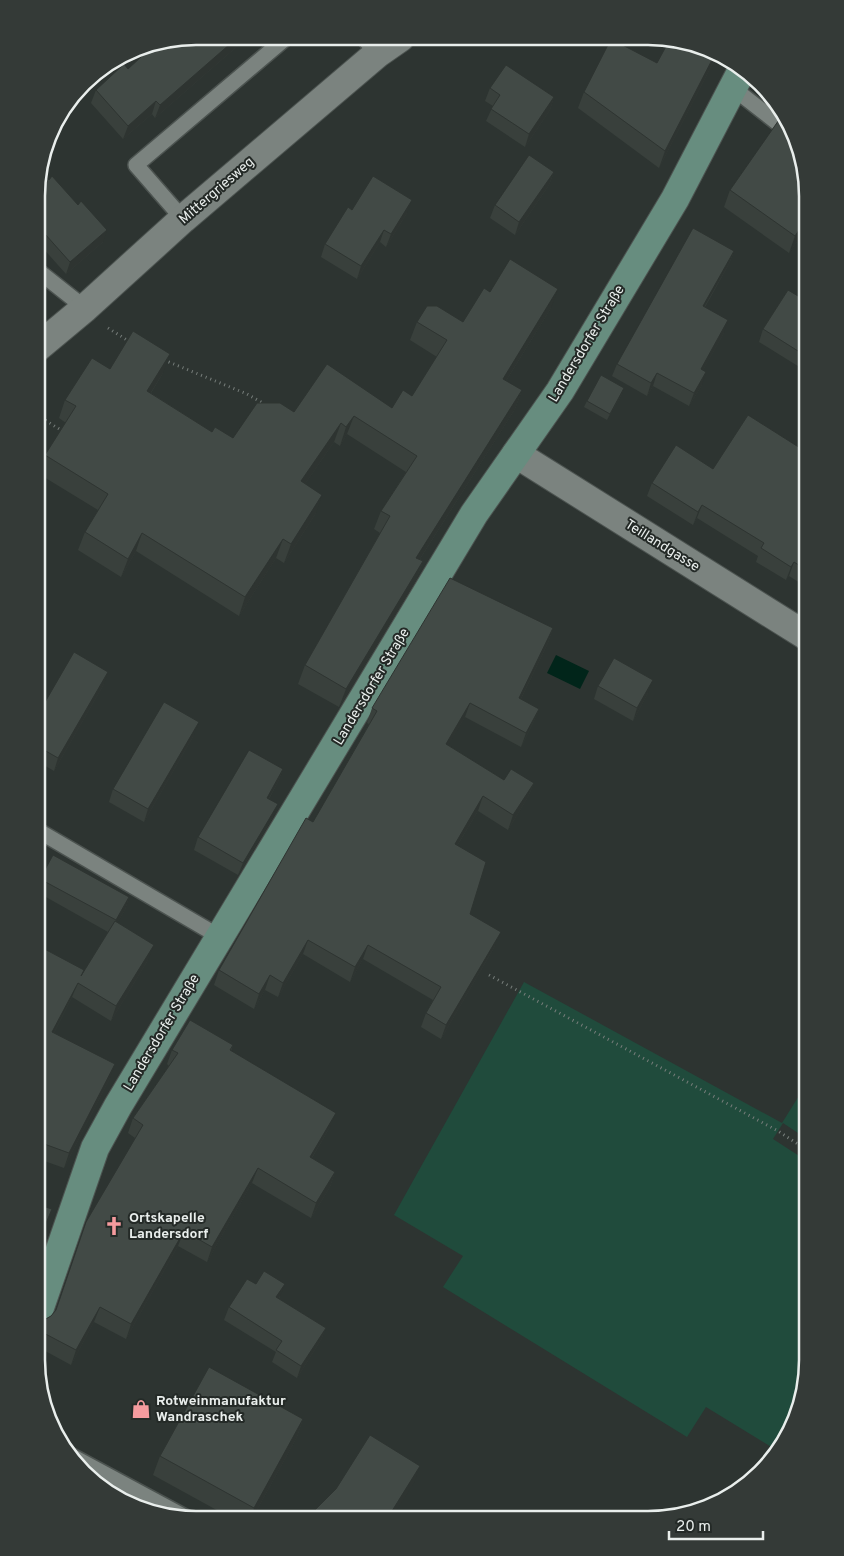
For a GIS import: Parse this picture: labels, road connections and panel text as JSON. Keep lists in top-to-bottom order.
{
  "streets": {
    "main road": ["Landersdorfer Straße"],
    "street": ["Mittergriesweg", "Teillandgasse"]
  },
  "crossings": [
    ["Landersdorfer Straße", "Teillandgasse"]
  ],
  "places": {
    "church": ["Ortskapelle Landersdorf"],
    "shop": ["Rotweinmanufaktur Wandraschek"]
  },
  "scale_bar": "20 m"
}
